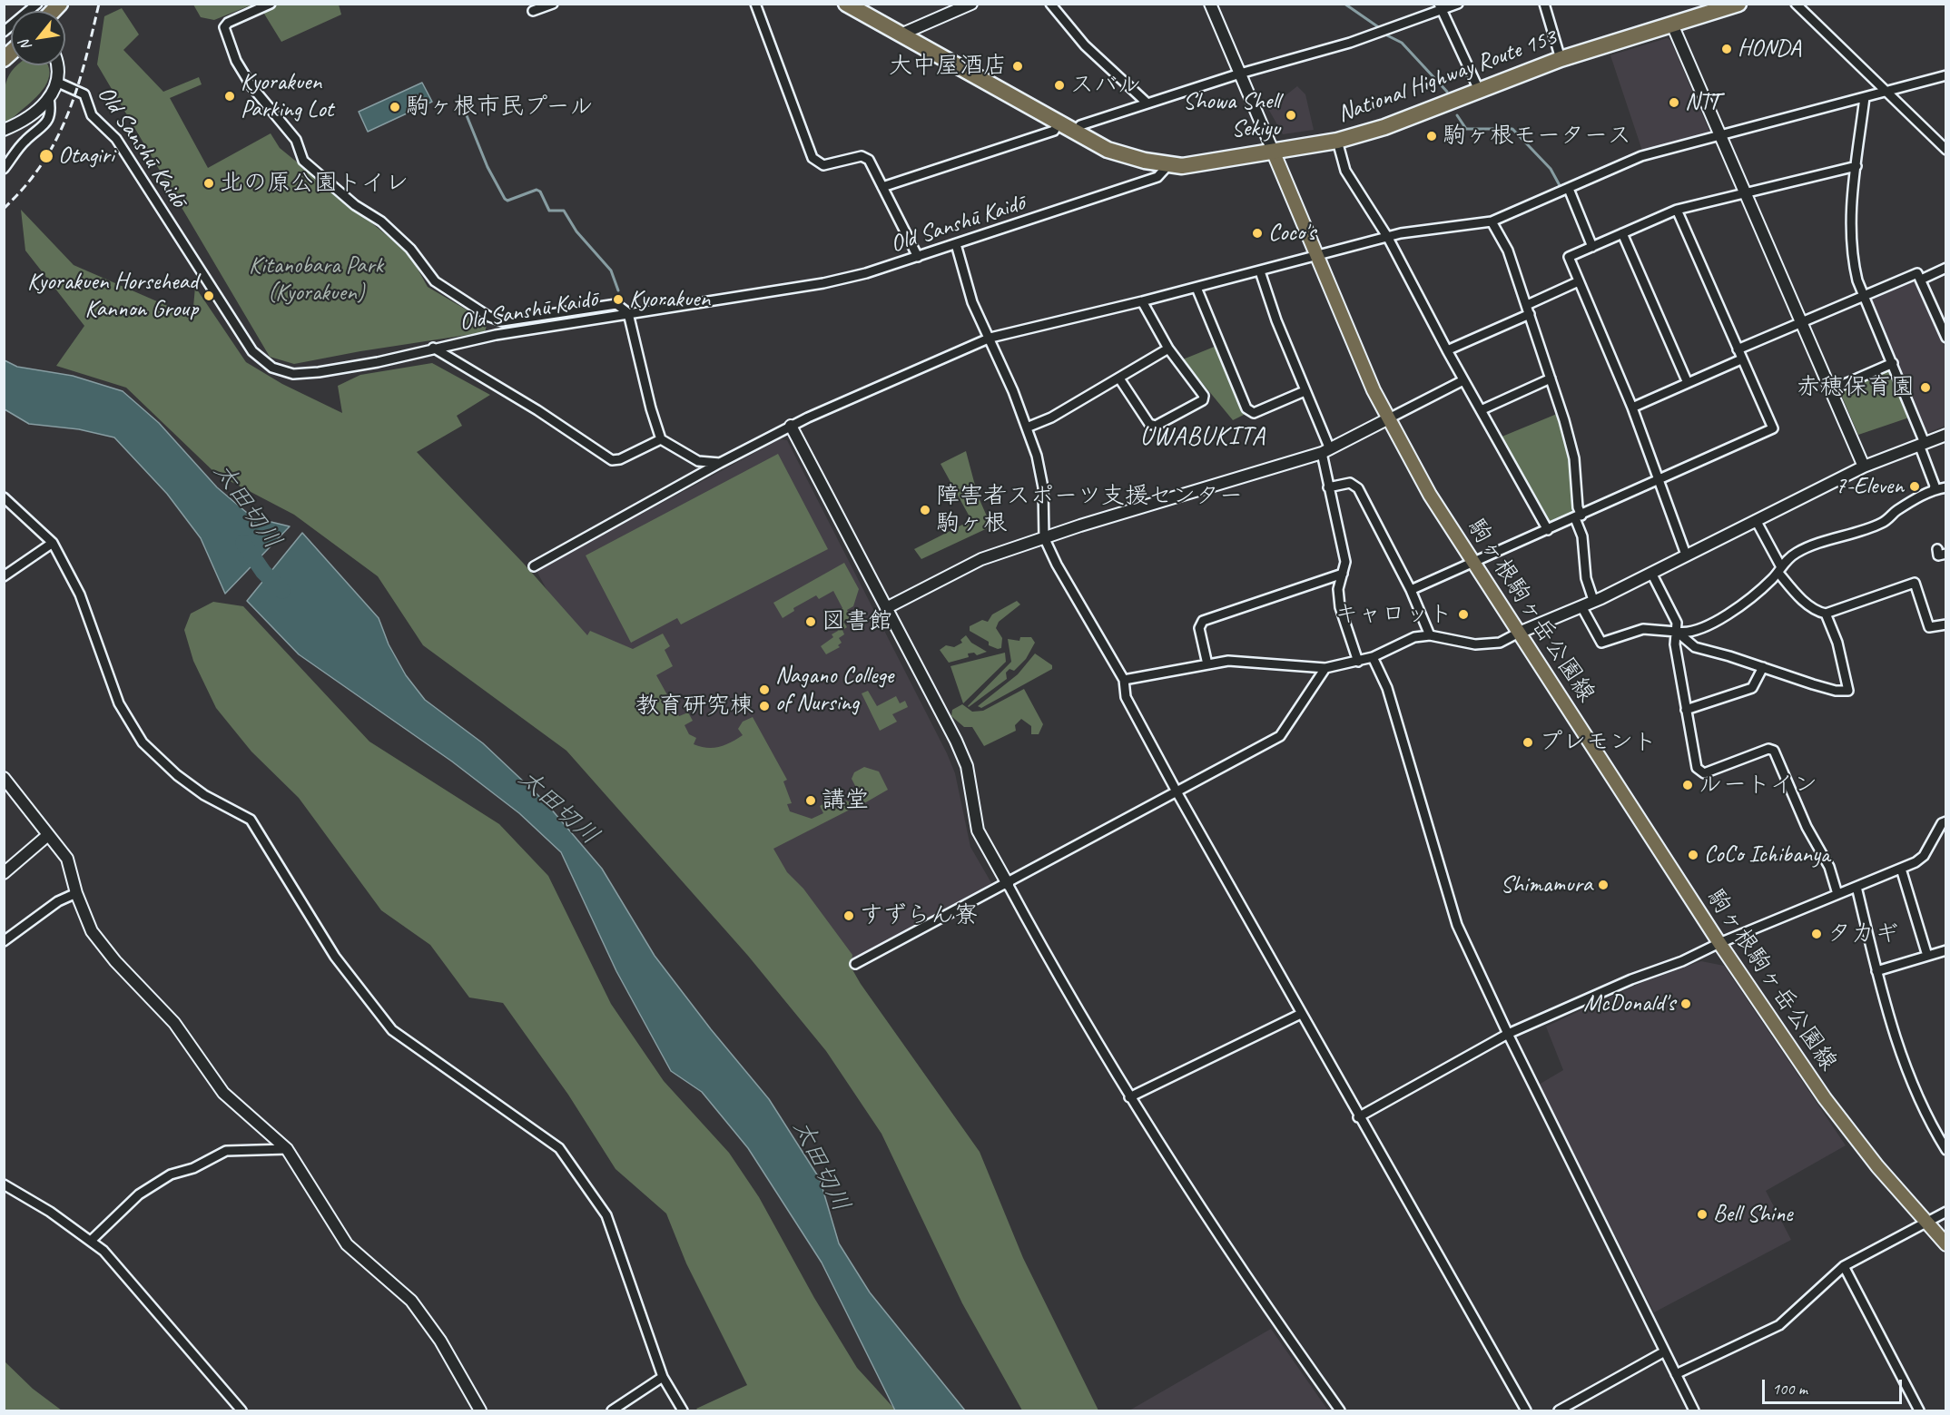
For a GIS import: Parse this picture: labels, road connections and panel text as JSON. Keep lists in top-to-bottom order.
{
  "streets": {
    "highway": ["National Highway Route 153"],
    "main road": ["駒ヶ根駒ヶ岳公園線"],
    "street": ["Old Sanshū Kaidō"]
  },
  "crossings": [
    ["National Highway Route 153", "Old Sanshū Kaidō"],
    ["National Highway Route 153", "駒ヶ根駒ヶ岳公園線"]
  ],
  "districts": ["UWABUKITA"],
  "water": ["太田切川"],
  "parks": ["Kitanobara Park (Kyorakuen)"],
  "places": [
    "HONDA",
    "大中屋酒店",
    "スバル",
    "Kyorakuen Parking Lot",
    "NTT",
    "駒ヶ根市民プール",
    "Showa Shell Sekiyu",
    "駒ヶ根モータース",
    "Otagiri",
    "北の原公園トイレ",
    "Coco's",
    "Kyorakuen Horsehead Kannon Group",
    "Kyorakuen",
    "赤穂保育園",
    "7-Eleven",
    "障害者スポーツ支援センター 駒ヶ根",
    "キャロット",
    "図書館",
    "Nagano College of Nursing",
    "教育研究棟",
    "プレモント",
    "ルートイン",
    "講堂",
    "CoCo Ichibanya",
    "Shimamura",
    "すずらん寮",
    "タカギ",
    "McDonald's",
    "Bell Shine"
  ],
  "scale_bar": "100 m",
  "north": "bottom left"
}
